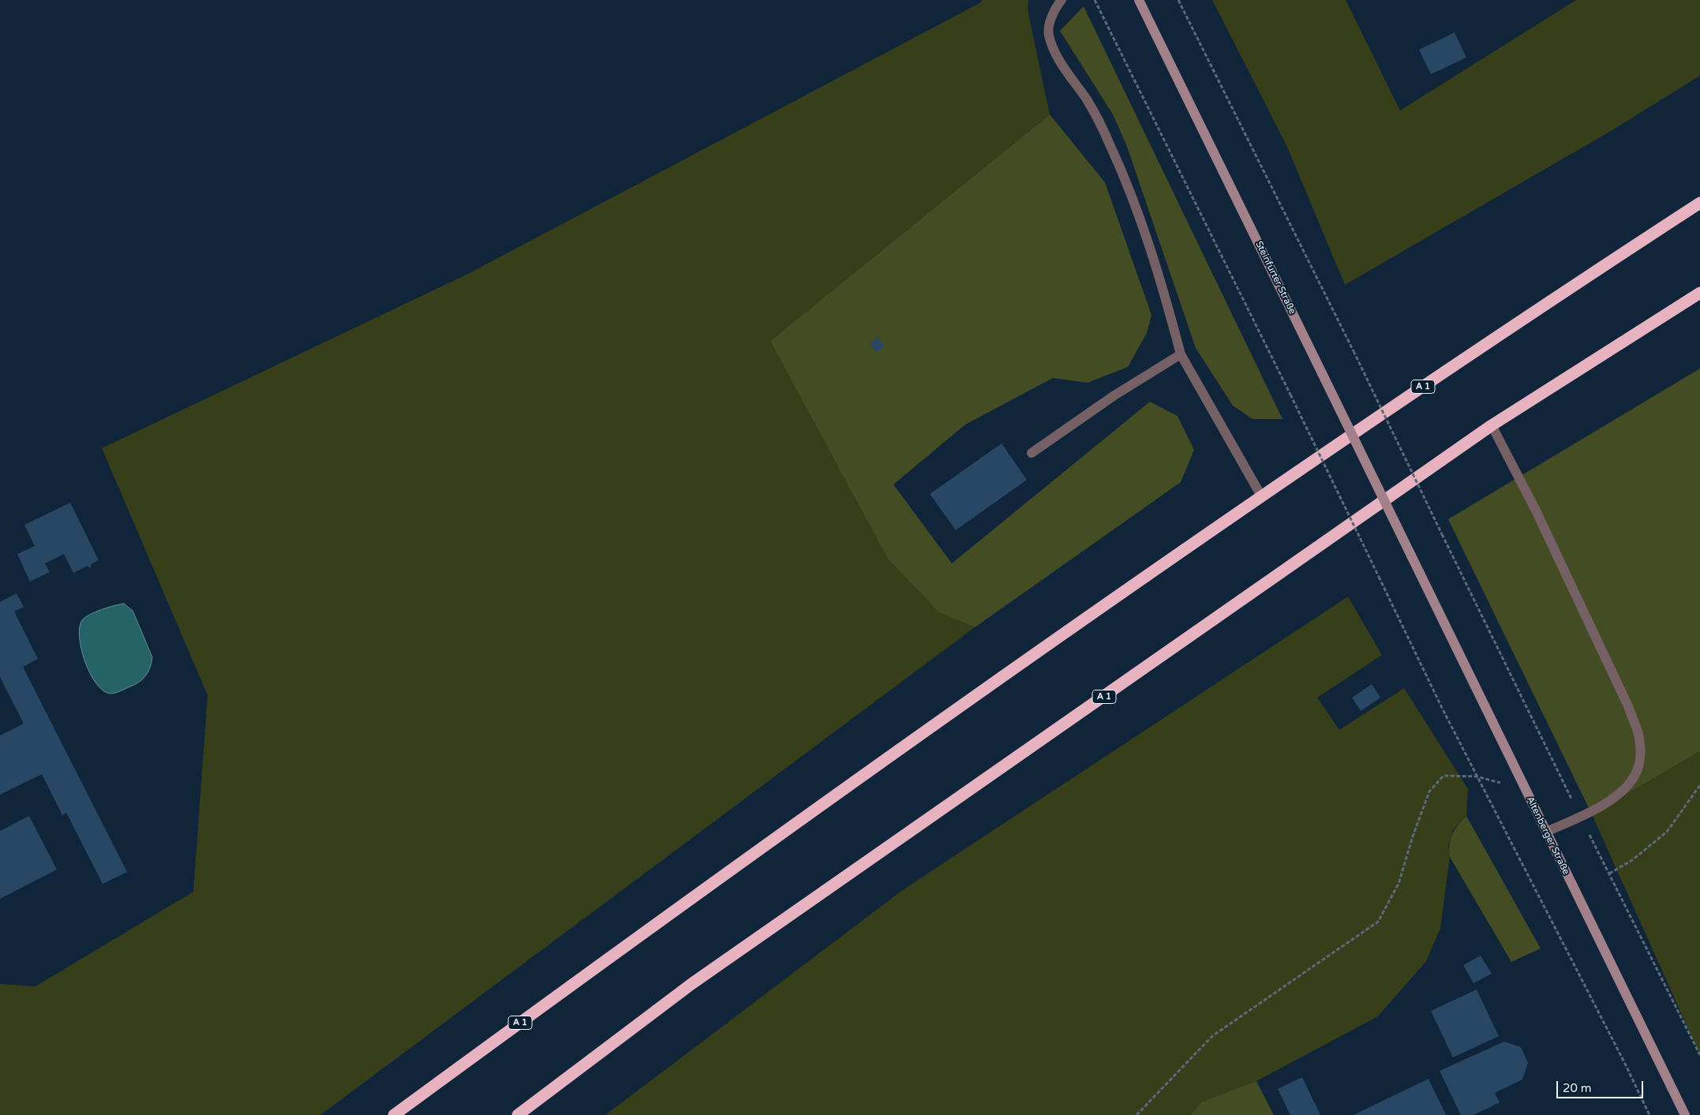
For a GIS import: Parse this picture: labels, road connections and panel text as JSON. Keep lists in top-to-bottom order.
{
  "streets": {
    "highway": ["A 1"],
    "main road": ["Steinfurter Straße", "Altenberger Straße"]
  },
  "crossings": [
    ["Steinfurter Straße", "Altenberger Straße"]
  ],
  "scale_bar": "20 m"
}
